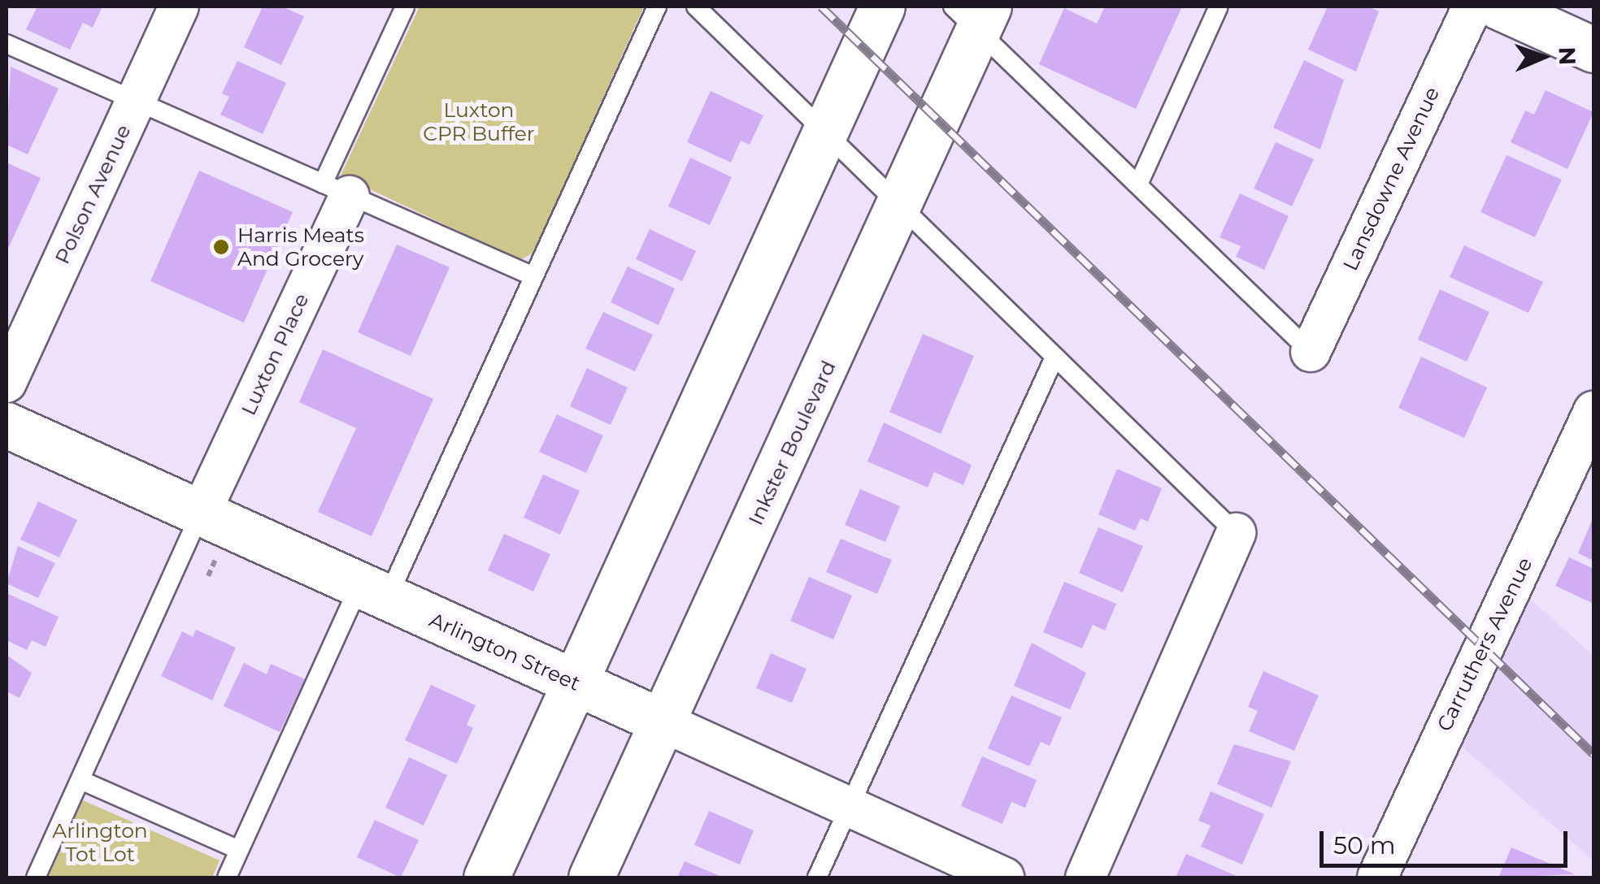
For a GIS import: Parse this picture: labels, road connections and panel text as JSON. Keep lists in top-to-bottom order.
{
  "streets": {
    "main road": ["Inkster Boulevard", "Arlington Street"],
    "street": [
      "Lansdowne Avenue",
      "Polson Avenue",
      "Luxton Place",
      "Carruthers Avenue"
    ]
  },
  "crossings": [
    ["Luxton Place", "Arlington Street"],
    ["Inkster Boulevard", "Arlington Street"]
  ],
  "parks": ["Luxton CPR Buffer", "Arlington Tot Lot"],
  "places": ["Harris Meats And Grocery"],
  "scale_bar": "50 m",
  "north": "right"
}
